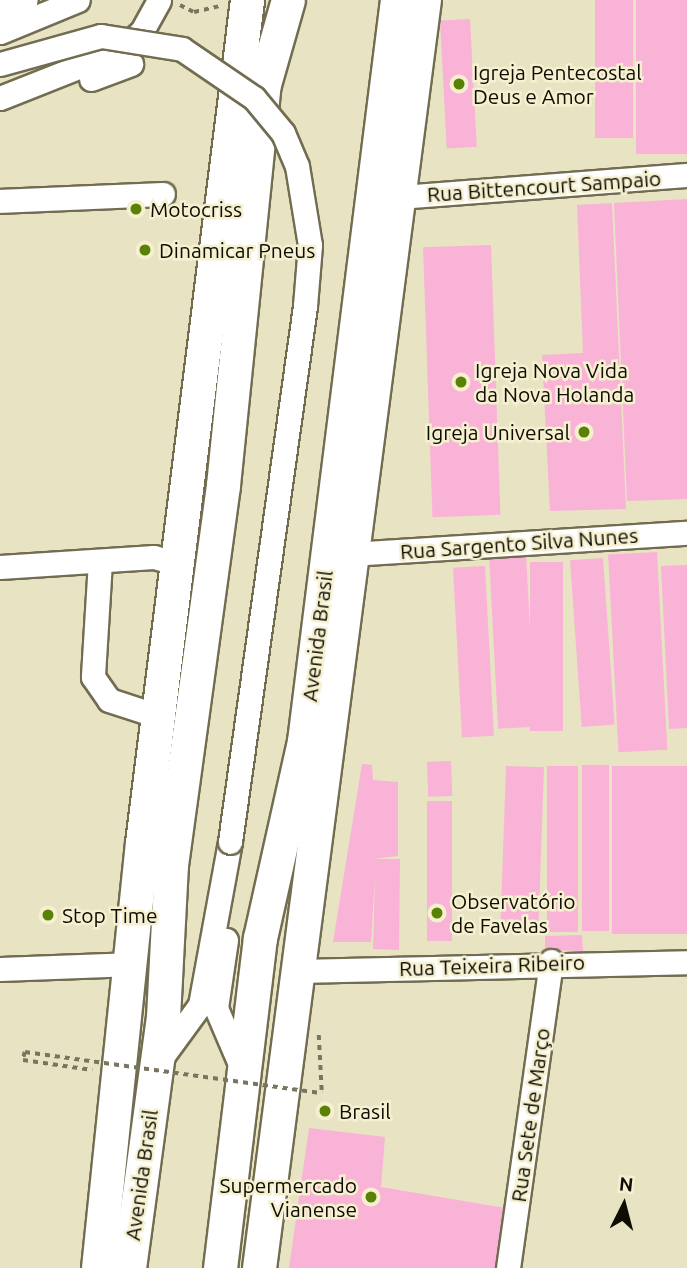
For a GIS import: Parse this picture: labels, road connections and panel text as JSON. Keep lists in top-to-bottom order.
{
  "streets": {
    "highway": ["Avenida Brasil"],
    "street": [
      "Rua Bittencourt Sampaio",
      "Rua Sargento Silva Nunes",
      "Rua Teixeira Ribeiro",
      "Rua Sete de Março"
    ]
  },
  "crossings": [
    ["Rua Bittencourt Sampaio", "Avenida Brasil"],
    ["Rua Sargento Silva Nunes", "Avenida Brasil"],
    ["Avenida Brasil", "Rua Teixeira Ribeiro"],
    ["Rua Teixeira Ribeiro", "Rua Sete de Março"]
  ],
  "places": [
    "Igreja Pentecostal Deus e Amor",
    "Motocriss",
    "Dinamicar Pneus",
    "Igreja Nova Vida da Nova Holanda",
    "Igreja Universal",
    "Observatório de Favelas",
    "Stop Time",
    "Brasil",
    "Supermercado Vianense"
  ],
  "north": "top"
}
